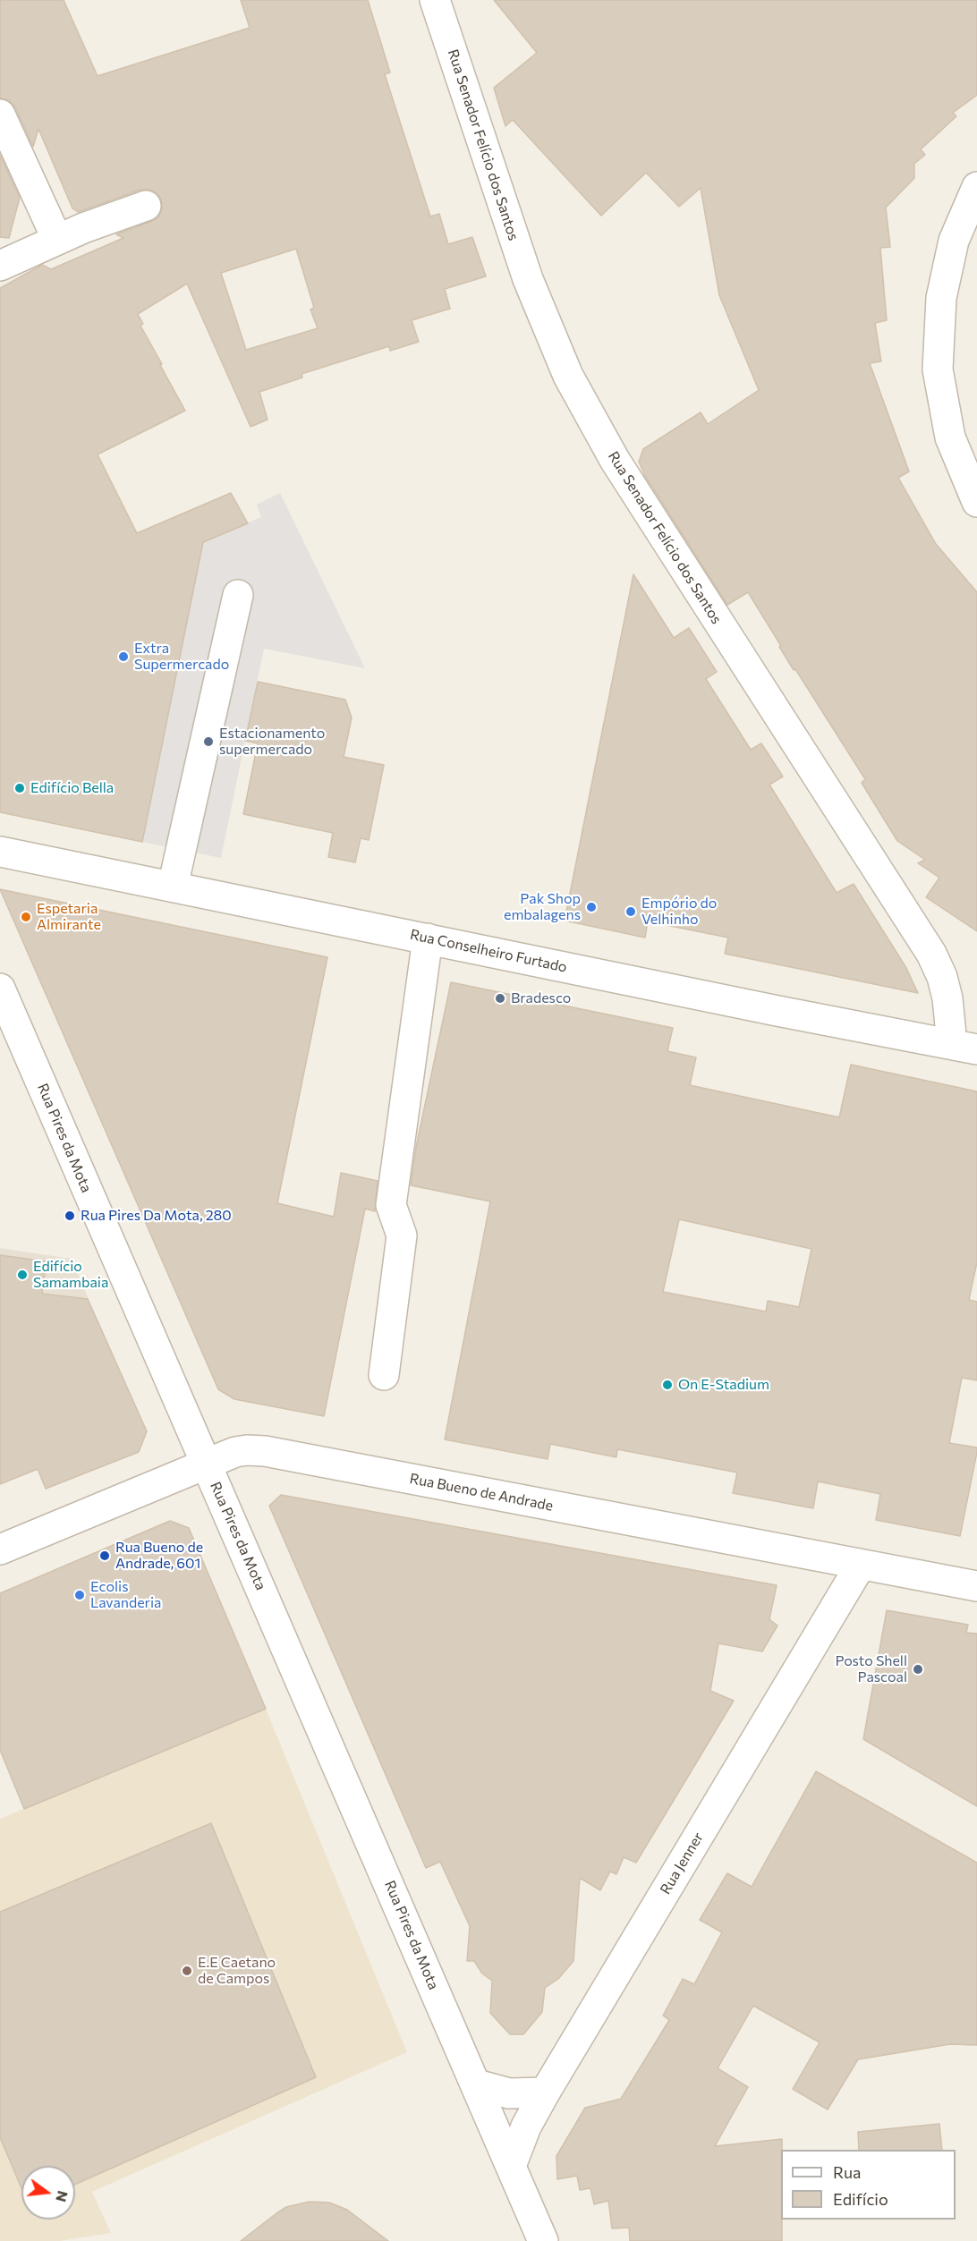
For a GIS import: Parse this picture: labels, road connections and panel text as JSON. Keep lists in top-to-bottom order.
{
  "streets": {
    "street": [
      "Rua Senador Felício dos Santos",
      "Rua Conselheiro Furtado",
      "Rua Pires da Mota",
      "Rua Bueno de Andrade",
      "Rua Jenner"
    ]
  },
  "crossings": [
    ["Rua Senador Felício dos Santos", "Rua Conselheiro Furtado"],
    ["Rua Pires da Mota", "Rua Bueno de Andrade"],
    ["Rua Pires da Mota", "Rua Jenner"],
    ["Rua Bueno de Andrade", "Rua Jenner"]
  ],
  "places": [
    "Extra Supermercado",
    "Estacionamento supermercado",
    "Edifício Bella",
    "Pak Shop embalagens",
    "Empório do Velhinho",
    "Espetaria Almirante",
    "Bradesco",
    "Rua Pires Da Mota, 280",
    "Edifício Samambaia",
    "On E-Stadium",
    "Rua Bueno de Andrade, 601",
    "Ecolis Lavanderia",
    "Posto Shell Pascoal",
    "E.E Caetano de Campos"
  ],
  "legend": ["Rua", "Edifício"],
  "north": "right"
}
